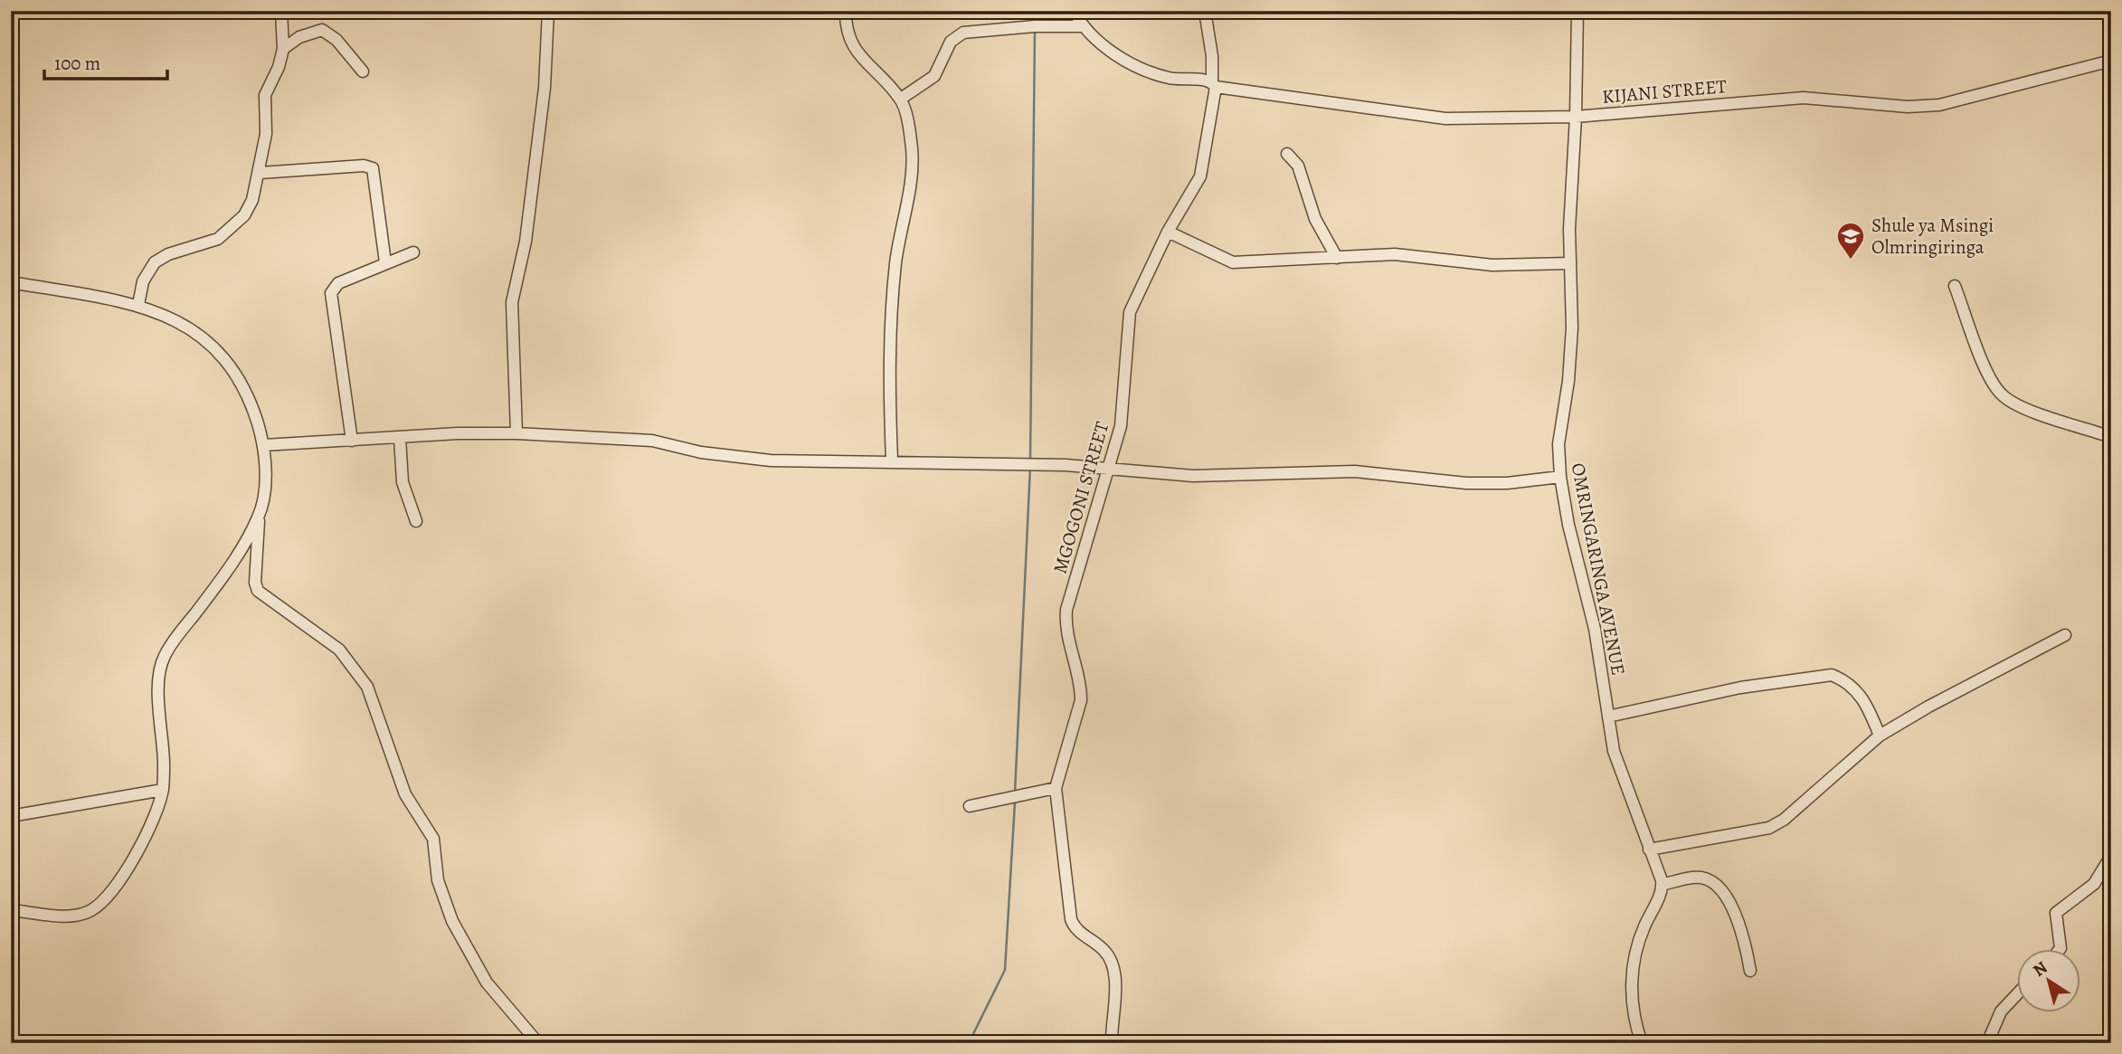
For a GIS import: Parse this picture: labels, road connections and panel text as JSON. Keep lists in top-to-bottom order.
{
  "streets": {
    "street": ["KIJANI STREET", "MGOGONI STREET", "OMRINGARINGA AVENUE"]
  },
  "crossings": [
    ["KIJANI STREET", "MGOGONI STREET"],
    ["KIJANI STREET", "OMRINGARINGA AVENUE"]
  ],
  "places": {
    "school or university": ["Shule ya Msingi Olmringiringa"]
  },
  "scale_bar": "100 m",
  "north": "top left"
}
